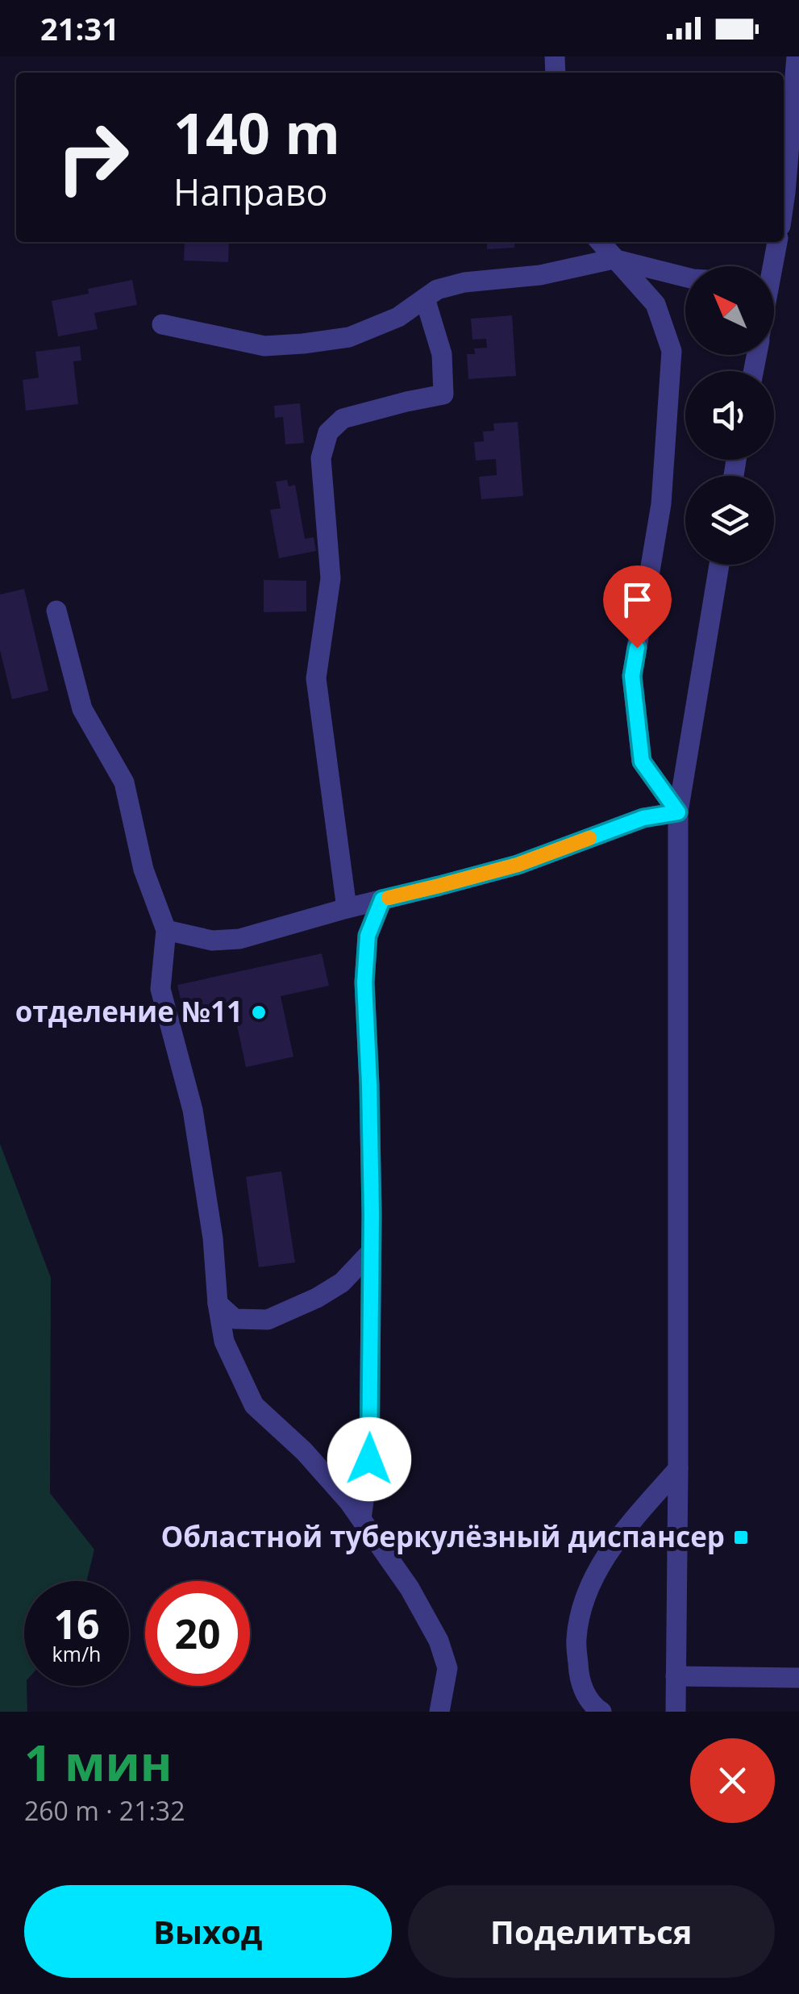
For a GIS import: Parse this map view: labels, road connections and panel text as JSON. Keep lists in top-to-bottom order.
{
  "places": {
    "other": ["отделение №11"],
    "transit": ["Областной туберкулёзный диспансер"]
  },
  "north": "top left",
  "page": {
    "status": "21:31",
    "turn": ["140 m", "Направо"],
    "speed": "16 km/h",
    "limit": "20",
    "heading": ["1 мин", "260 m · 21:32"],
    "buttons": ["Выход", "Поделиться"]
  }
}
